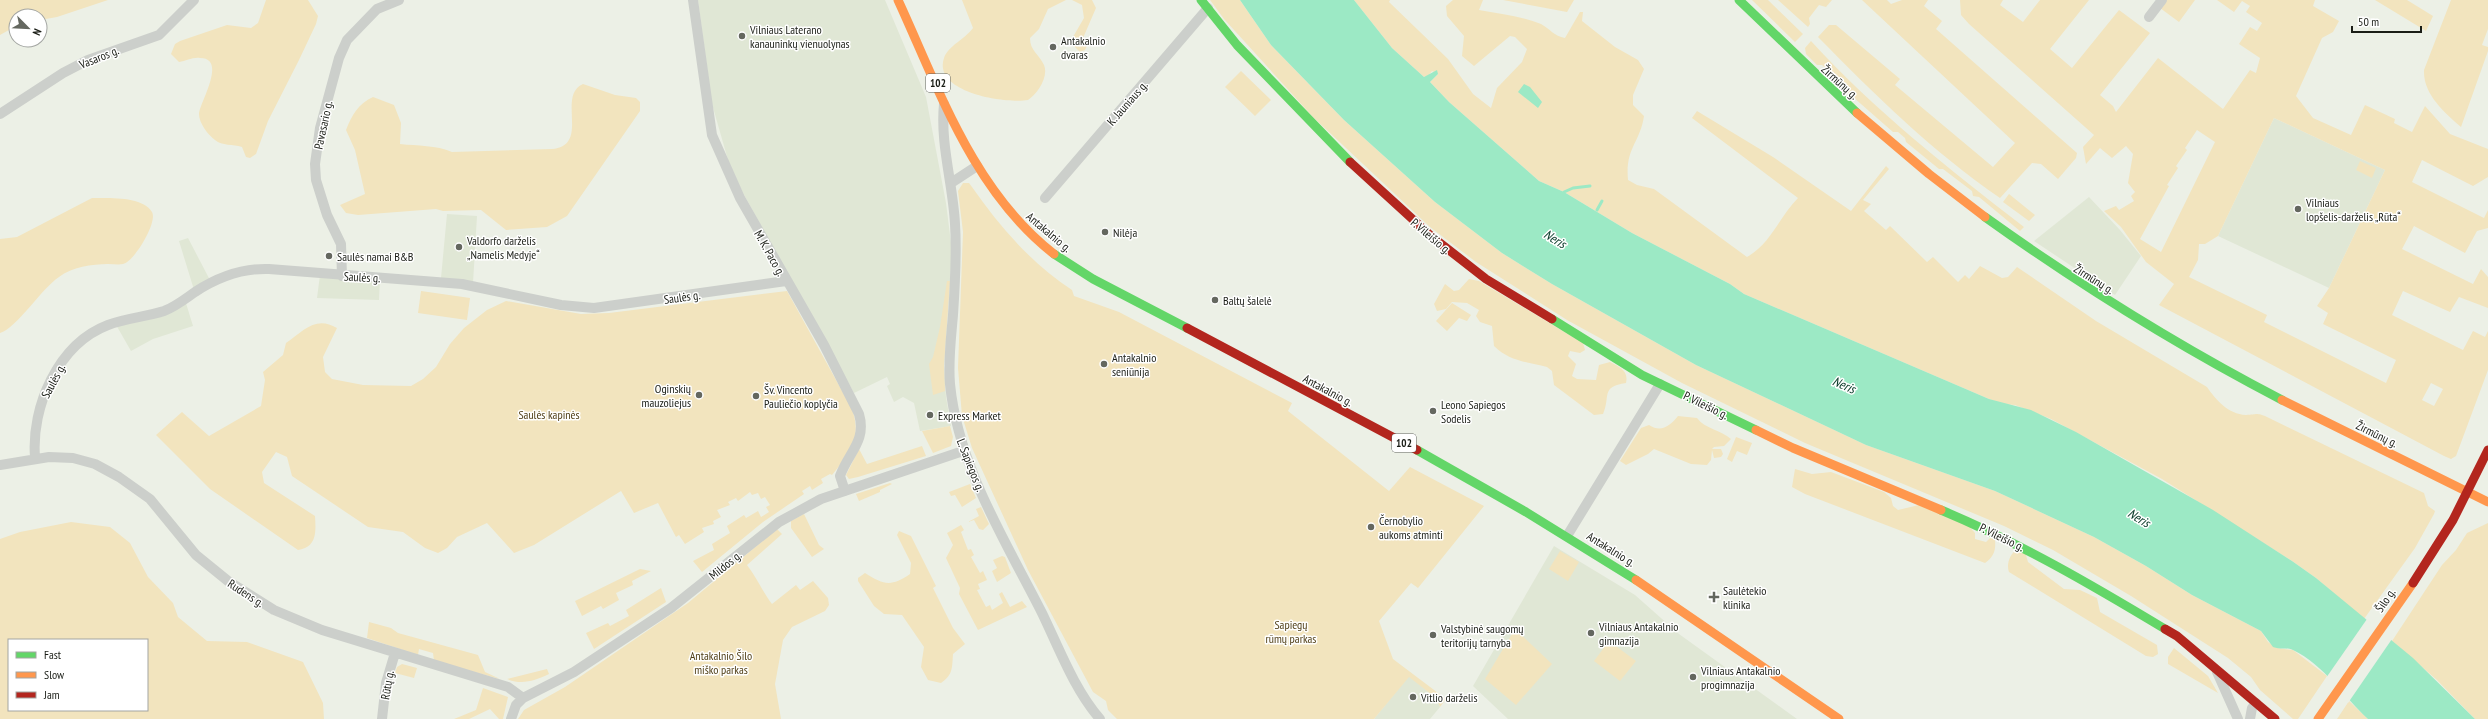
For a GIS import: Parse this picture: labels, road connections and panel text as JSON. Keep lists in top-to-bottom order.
{
  "streets": {
    "main road": [
      "Žirmūnų g.",
      "102",
      "Antakalnio g.",
      "P. Vileišio g.",
      "Šilo g."
    ],
    "street": [
      "Vasaros g.",
      "K. Jauniaus g.",
      "Pavasario g.",
      "M. K. Paco g.",
      "Saulės g.",
      "L. Sapiegos g.",
      "Mildos g.",
      "Rudens g.",
      "Rūtų g."
    ]
  },
  "crossings": [
    ["Žirmūnų g.", "Šilo g."],
    ["K. Jauniaus g.", "P. Vileišio g."],
    ["Pavasario g.", "Saulės g."],
    ["Antakalnio g.", "L. Sapiegos g."],
    ["M. K. Paco g.", "Saulės g."],
    ["M. K. Paco g.", "Mildos g."],
    ["Saulės g.", "Rudens g."],
    ["L. Sapiegos g.", "Mildos g."],
    ["Mildos g.", "Rudens g."],
    ["Rudens g.", "Rūtų g."]
  ],
  "water": ["Neris"],
  "parks": ["Saulės kapinės", "Sapiegų rūmų parkas", "Antakalnio Šilo miško parkas"],
  "places": {
    "other": [
      "Vilniaus Laterano kanauninkų vienuolynas",
      "Antakalnio dvaras",
      "Vilniaus lopšelis-darželis „Rūta“",
      "Nilėja",
      "Valdorfo darželis „Namelis Medyje“",
      "Saulės namai B&B",
      "Baltų šalelė",
      "Antakalnio seniūnija",
      "Oginskių mauzoliejus",
      "Šv. Vincento Pauliečio koplyčia",
      "Leono Sapiegos Sodelis",
      "Express Market",
      "Černobylio aukoms atminti",
      "Vilniaus Antakalnio gimnazija",
      "Valstybinė saugomų teritorijų tarnyba",
      "Vilniaus Antakalnio progimnazija",
      "Vitlio darželis"
    ],
    "health": ["Saulėtekio klinika"]
  },
  "legend": ["Fast", "Slow", "Jam"],
  "scale_bar": "50 m",
  "north": "bottom right"
}
